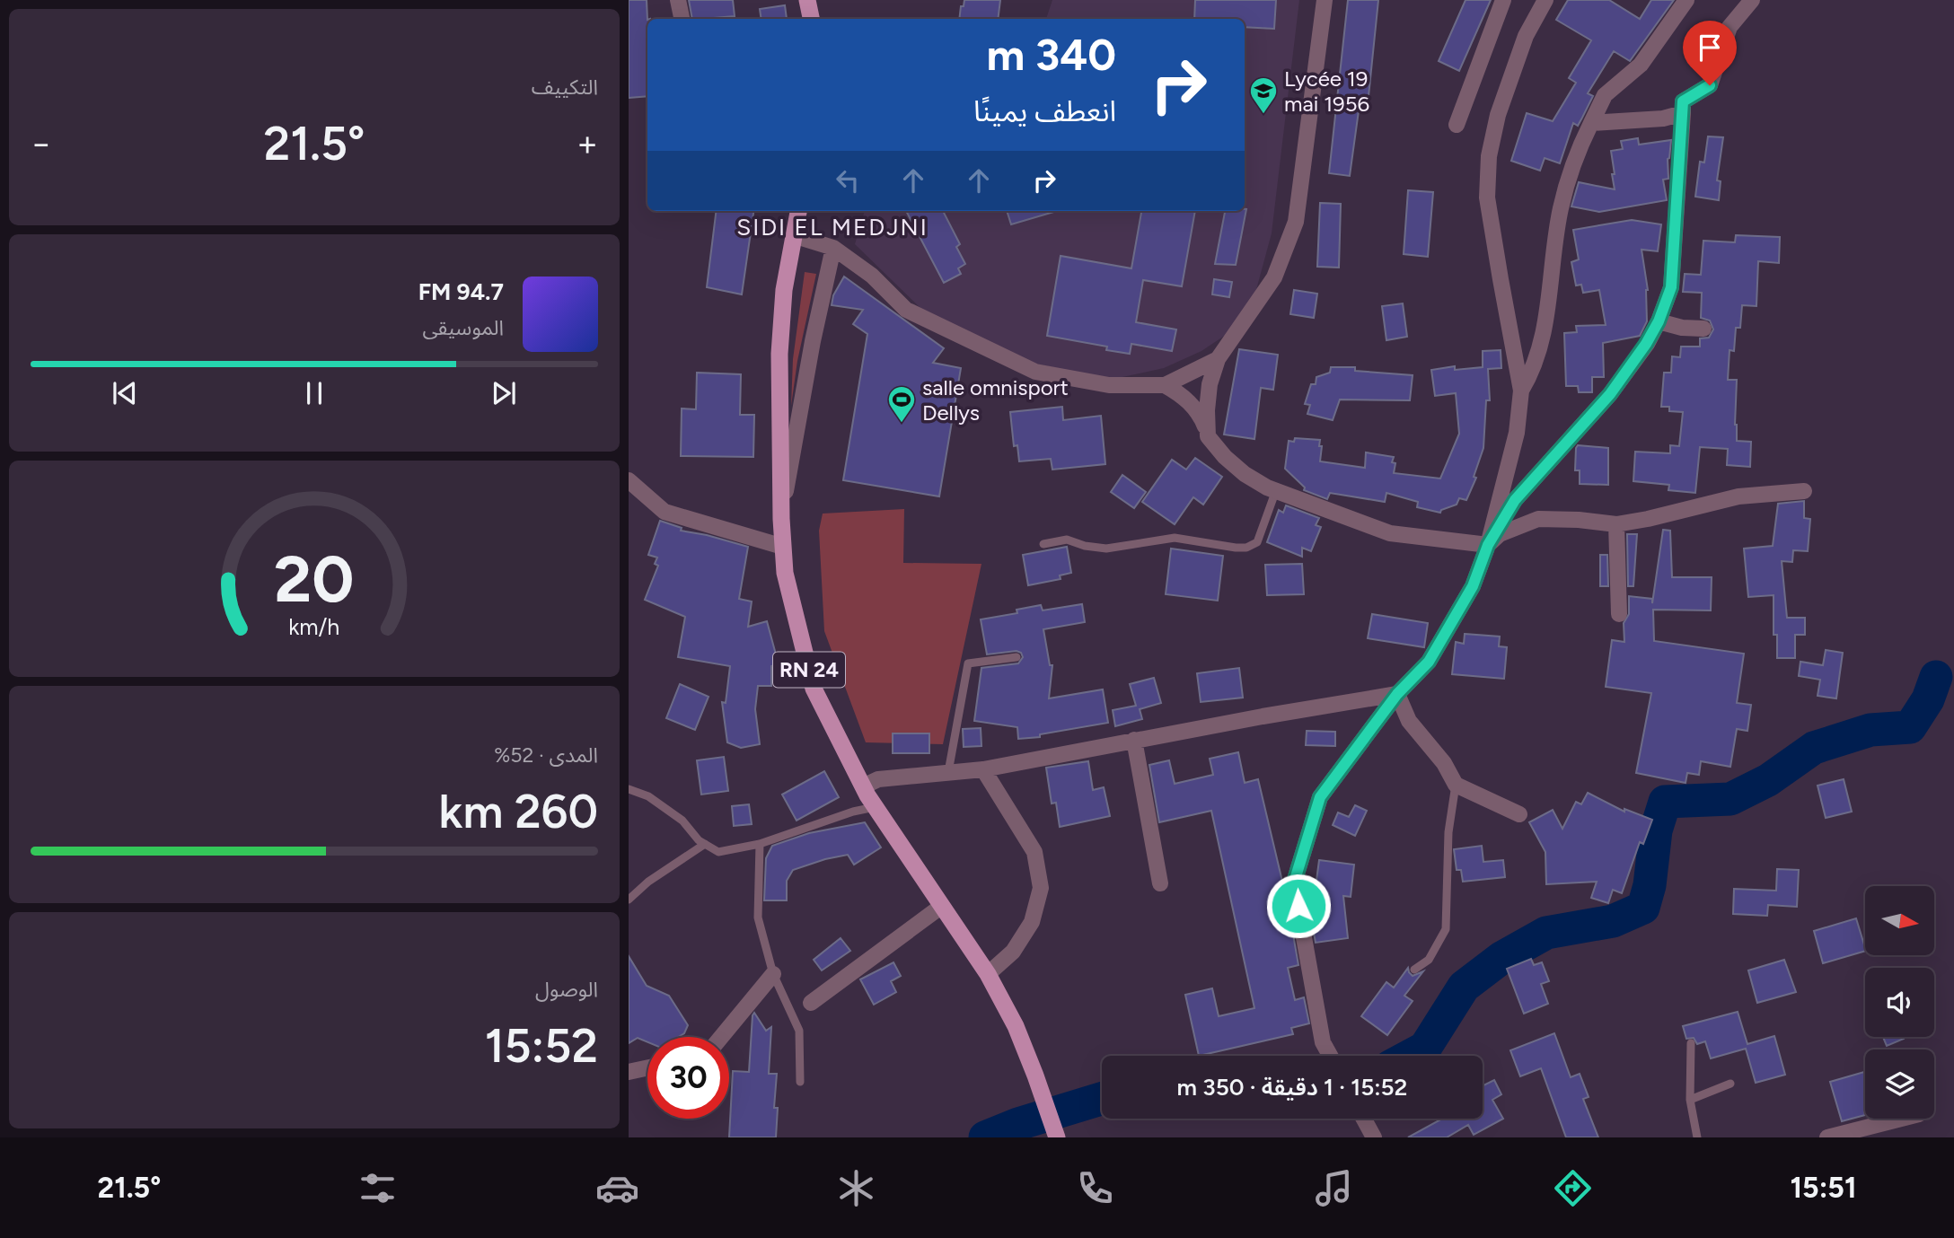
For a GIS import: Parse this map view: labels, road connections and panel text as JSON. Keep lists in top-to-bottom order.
{
  "streets": {
    "main road": ["RN 24"]
  },
  "districts": ["SIDI EL MEDJNI"],
  "places": {
    "school or university": ["Lycée 19 mai 1956"],
    "sports": ["salle omnisport Dellys"]
  },
  "north": "right",
  "page": {
    "tile": [
      "التكييف",
      ["المدى · 52%", "260 km"],
      ["الوصول", "15:52"]
    ],
    "turn": ["340 m", "انعطف يمينًا"],
    "heat": ["−", "21.5°", "+"],
    "song": ["94.7 FM", "الموسيقى"],
    "limit": "30",
    "trip": "15:52 · 1 دقيقة · 350 m",
    "tabs": ["15:51", "21.5°"],
    "gauge": ["20", "km/h"]
  }
}
